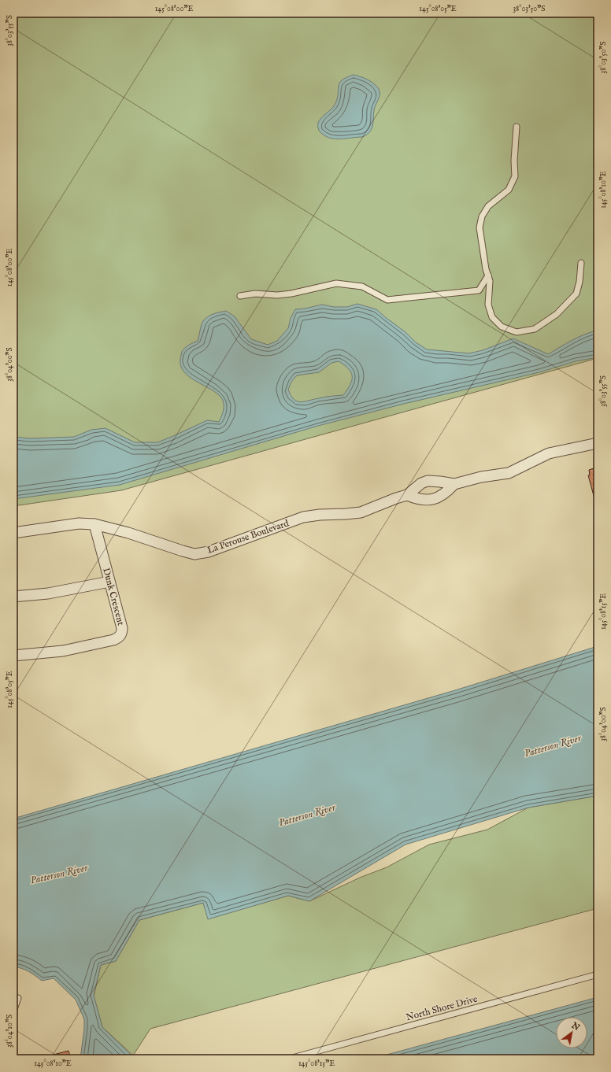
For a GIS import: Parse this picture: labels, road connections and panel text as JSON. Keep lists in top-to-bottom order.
{
  "streets": {
    "street": ["La Perouse Boulevard", "Dunk Crescent"],
    "lane": ["North Shore Drive"]
  },
  "crossings": [
    ["La Perouse Boulevard", "Dunk Crescent"]
  ],
  "water": ["Patterson River"],
  "north": "top right",
  "coordinates": [
    "145°08'00\"E",
    "145°08'05\"E",
    "38°03'50\"S",
    "38°03'55\"S",
    "145°08'10\"E",
    "38°04'00\"S",
    "145°08'15\"E",
    "38°04'10\"S"
  ]
}
